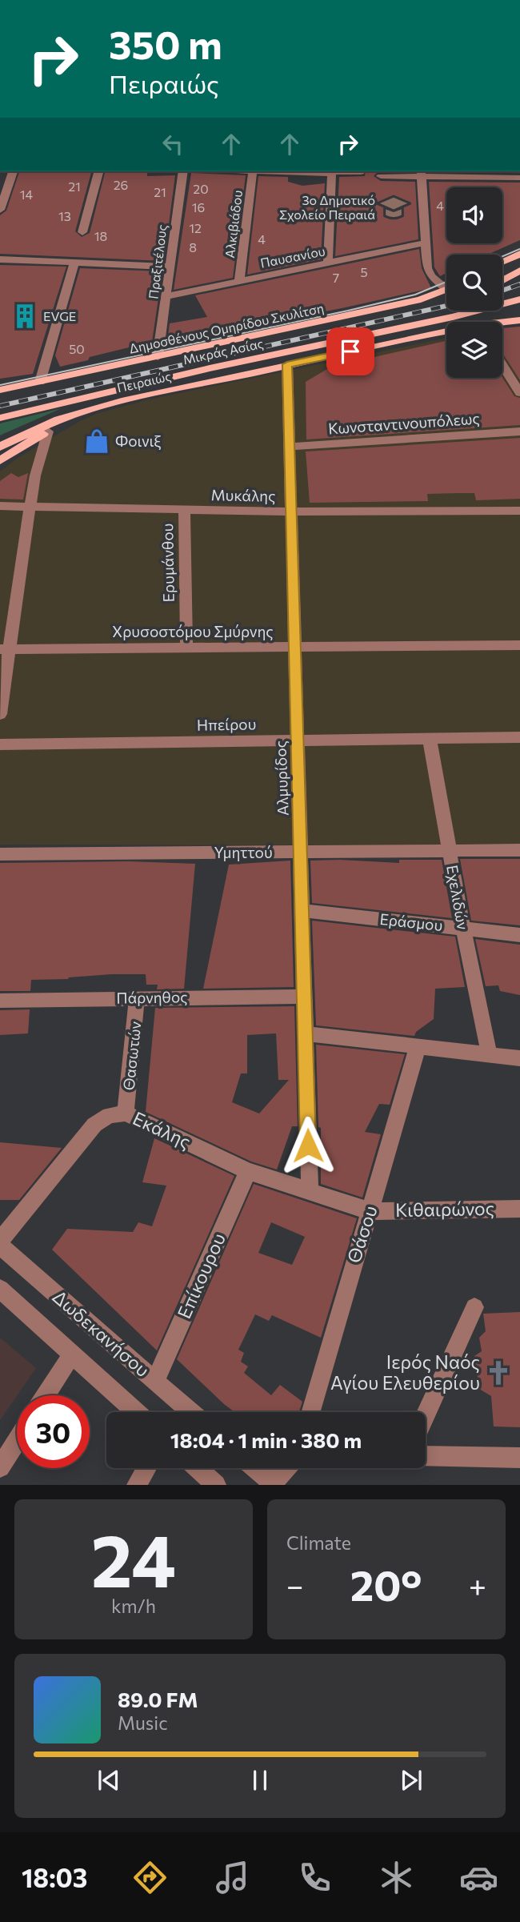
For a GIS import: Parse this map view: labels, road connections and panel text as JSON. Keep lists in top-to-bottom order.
{
  "streets": {
    "main road": ["Δημοσθένους Ομηρίδου Σκυλίτση", "Μικράς Ασίας", "Πειραιώς"],
    "street": [
      "Αλκιβιάδου",
      "Παυσανίου",
      "Πραξιτέλους",
      "Κωνσταντινουπόλεως",
      "Μυκάλης",
      "Ερυμάνθου",
      "Χρυσοστόμου Σμύρνης",
      "Ηπείρου",
      "Αλμυρίδος",
      "Υμηττού",
      "Εχελιδών",
      "Εράσμου",
      "Πάρνηθος",
      "Θασωτών",
      "Εκάλης",
      "Κιθαιρώνος",
      "Θάσου",
      "Επίκουρου",
      "Δωδεκανήσου"
    ]
  },
  "crossings": [
    ["Αλκιβιάδου", "Παυσανίου"],
    ["Παυσανίου", "Πραξιτέλους"],
    ["Πραξιτέλους", "Δημοσθένους Ομηρίδου Σκυλίτση"],
    ["Πειραιώς", "Αλμυρίδος"],
    ["Κωνσταντινουπόλεως", "Αλμυρίδος"],
    ["Μυκάλης", "Ερυμάνθου"],
    ["Μυκάλης", "Αλμυρίδος"],
    ["Ερυμάνθου", "Χρυσοστόμου Σμύρνης"],
    ["Χρυσοστόμου Σμύρνης", "Αλμυρίδος"],
    ["Ηπείρου", "Αλμυρίδος"],
    ["Ηπείρου", "Εχελιδών"],
    ["Αλμυρίδος", "Υμηττού"],
    ["Αλμυρίδος", "Εράσμου"],
    ["Αλμυρίδος", "Πάρνηθος"],
    ["Αλμυρίδος", "Εκάλης"],
    ["Υμηττού", "Εχελιδών"],
    ["Εχελιδών", "Εράσμου"],
    ["Πάρνηθος", "Θασωτών"],
    ["Θασωτών", "Εκάλης"],
    ["Εκάλης", "Κιθαιρώνος"],
    ["Εκάλης", "Θάσου"],
    ["Εκάλης", "Επίκουρου"],
    ["Κιθαιρώνος", "Θάσου"],
    ["Επίκουρου", "Δωδεκανήσου"]
  ],
  "places": {
    "school or university": ["3ο Δημοτικό Σχολείο Πειραιά"],
    "building": ["EVGE"],
    "shop": ["Φοινιξ"],
    "church": ["Ιερός Ναός Αγίου Ελευθερίου"]
  },
  "house_numbers": [
    "26",
    "21",
    "20",
    "21",
    "14",
    "4",
    "16",
    "13",
    "12",
    "18",
    "4",
    "8",
    "5",
    "7",
    "50"
  ],
  "page": {
    "turn": ["350 m", "Πειραιώς"],
    "limit": "30",
    "trip": "18:04 · 1 min · 380 m",
    "tile": [
      ["24", "km/h"],
      "Climate"
    ],
    "heat": ["−", "20°", "+"],
    "song": ["89.0 FM", "Music"],
    "tabs": "18:03"
  }
}
